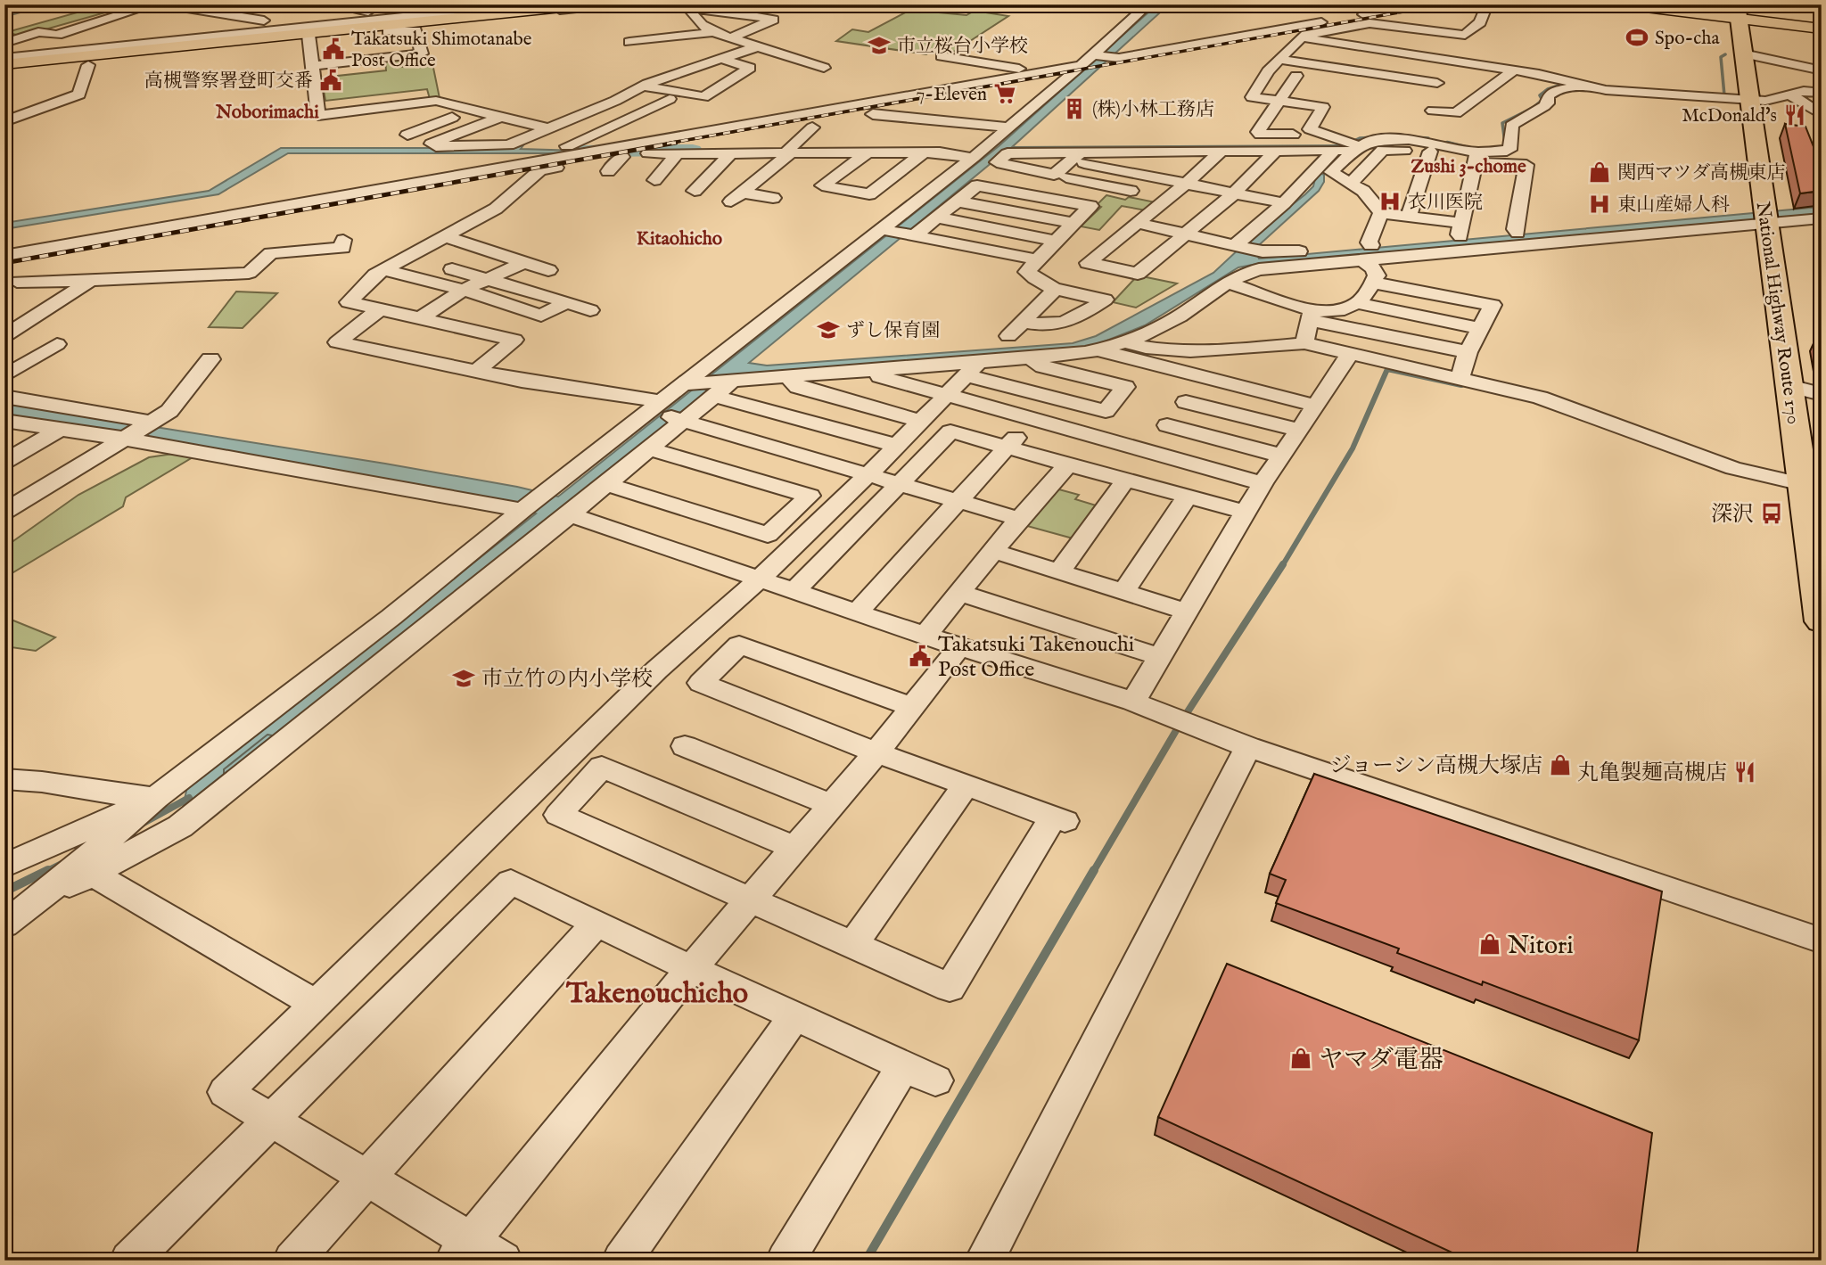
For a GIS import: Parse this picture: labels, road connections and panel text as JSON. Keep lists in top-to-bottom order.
{
  "streets": {
    "highway": ["National Highway Route 170"]
  },
  "districts": [
    "Noborimachi",
    "Zushi 3-chome",
    "Kitaohicho",
    "Takenouchicho"
  ],
  "places": {
    "sports": ["Spo-cha"],
    "school or university": ["市立桜台小学校", "ずし保育園", "市立竹の内小学校"],
    "public building": ["Takatsuki Shimotanabe Post Office", "高槻警察署登町交番", "Takatsuki Takenouchi Post Office"],
    "supermarket": ["7-Eleven"],
    "building": ["(株)小林工務店"],
    "restaurant": ["McDonald's", "丸亀製麺高槻店"],
    "shop": [
      "関西マツダ高槻東店",
      "ジョーシン高槻大塚店",
      "Nitori",
      "ヤマダ電器"
    ],
    "hospital": ["衣川医院", "東山産婦人科"],
    "bus stop": ["深沢"]
  }
}
